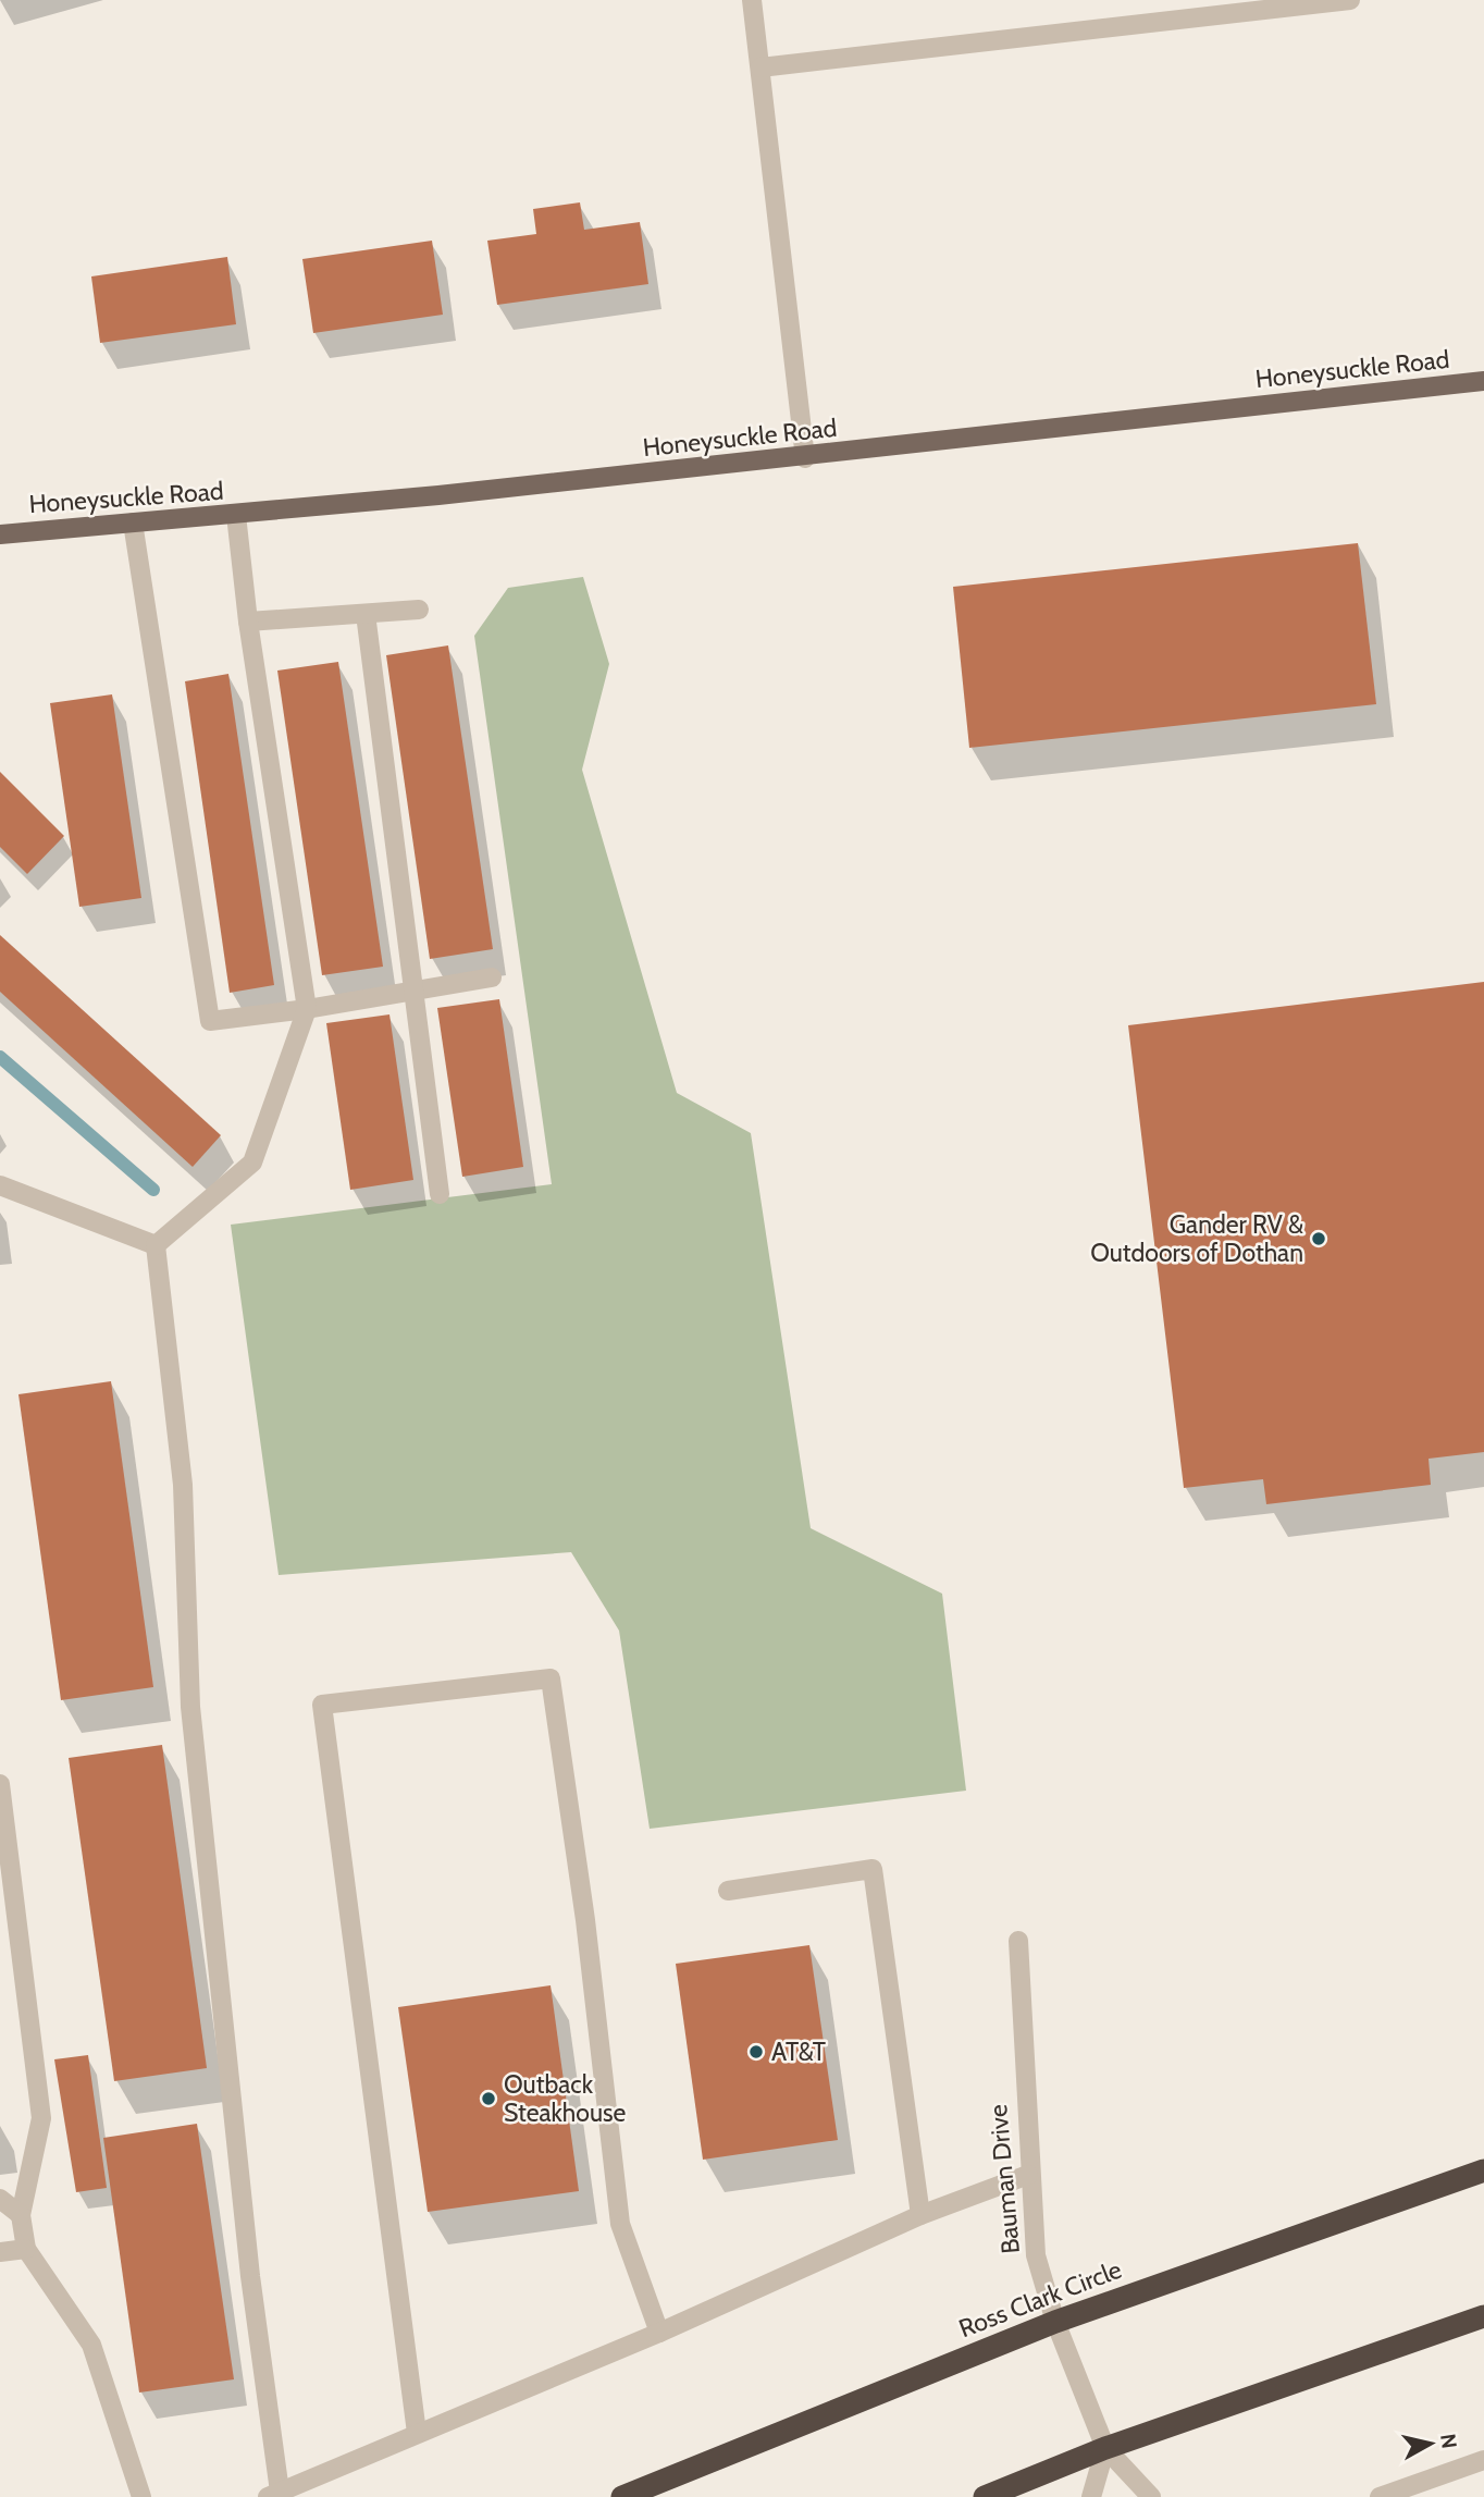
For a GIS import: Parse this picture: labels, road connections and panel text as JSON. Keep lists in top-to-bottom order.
{
  "streets": {
    "highway": ["Ross Clark Circle"],
    "main road": ["Honeysuckle Road"],
    "street": ["Bauman Drive"]
  },
  "crossings": [
    ["Bauman Drive", "Ross Clark Circle"]
  ],
  "places": ["Gander RV & Outdoors of Dothan", "AT&T", "Outback Steakhouse"],
  "north": "right"
}
